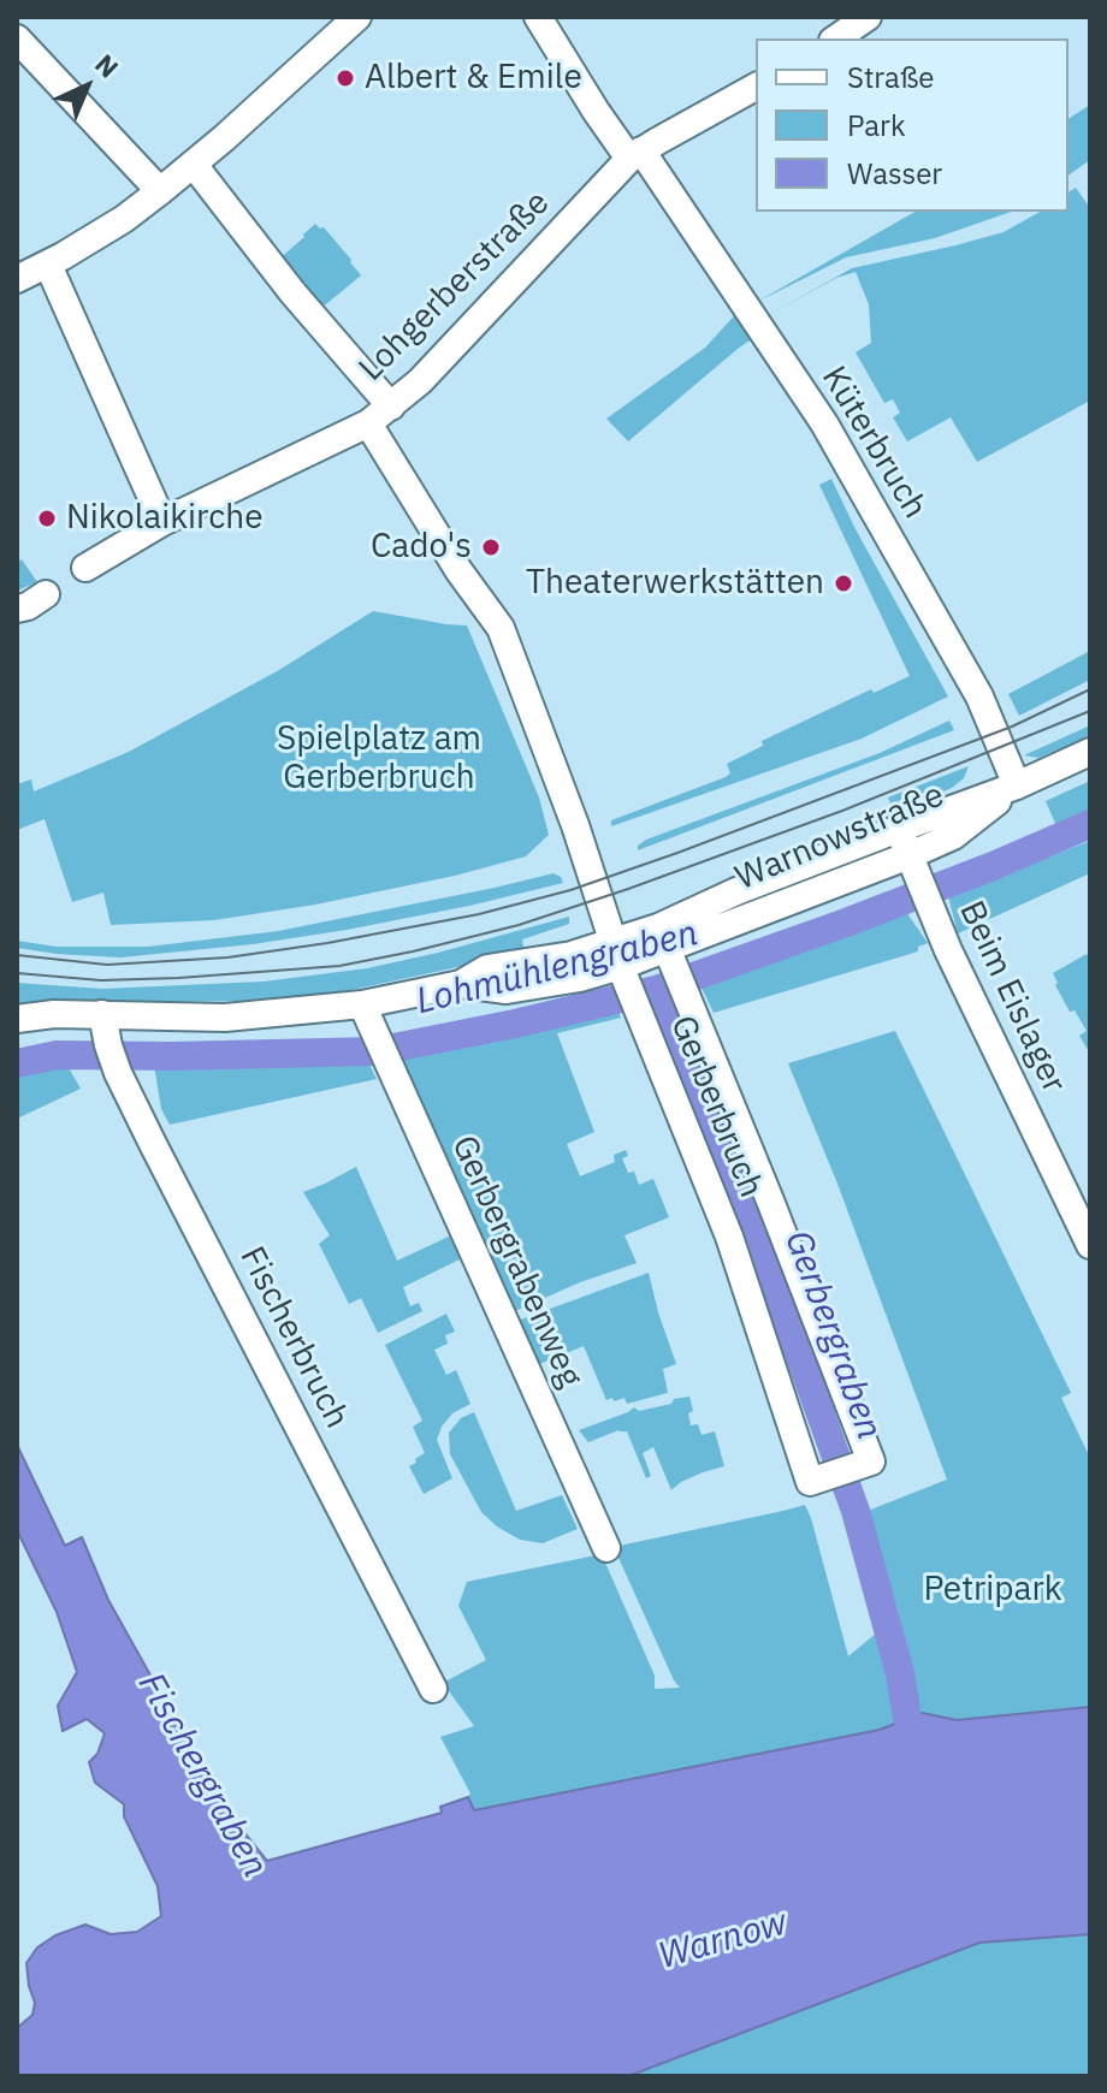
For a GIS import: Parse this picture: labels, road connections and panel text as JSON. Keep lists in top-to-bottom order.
{
  "streets": {
    "street": [
      "Lohgerberstraße",
      "Küterbruch",
      "Warnowstraße",
      "Beim Eislager",
      "Gerberbruch",
      "Gerbergrabenweg",
      "Fischerbruch"
    ]
  },
  "crossings": [
    ["Lohgerberstraße", "Küterbruch"],
    ["Küterbruch", "Warnowstraße"],
    ["Warnowstraße", "Beim Eislager"],
    ["Warnowstraße", "Gerberbruch"],
    ["Warnowstraße", "Gerbergrabenweg"],
    ["Warnowstraße", "Fischerbruch"]
  ],
  "water": [
    "Lohmühlengraben",
    "Gerbergraben",
    "Fischergraben",
    "Warnow"
  ],
  "parks": ["Spielplatz am Gerberbruch", "Petripark"],
  "places": [
    "Albert & Emile",
    "Nikolaikirche",
    "Cado's",
    "Theaterwerkstätten"
  ],
  "legend": ["Straße", "Park", "Wasser"],
  "north": "top right"
}
